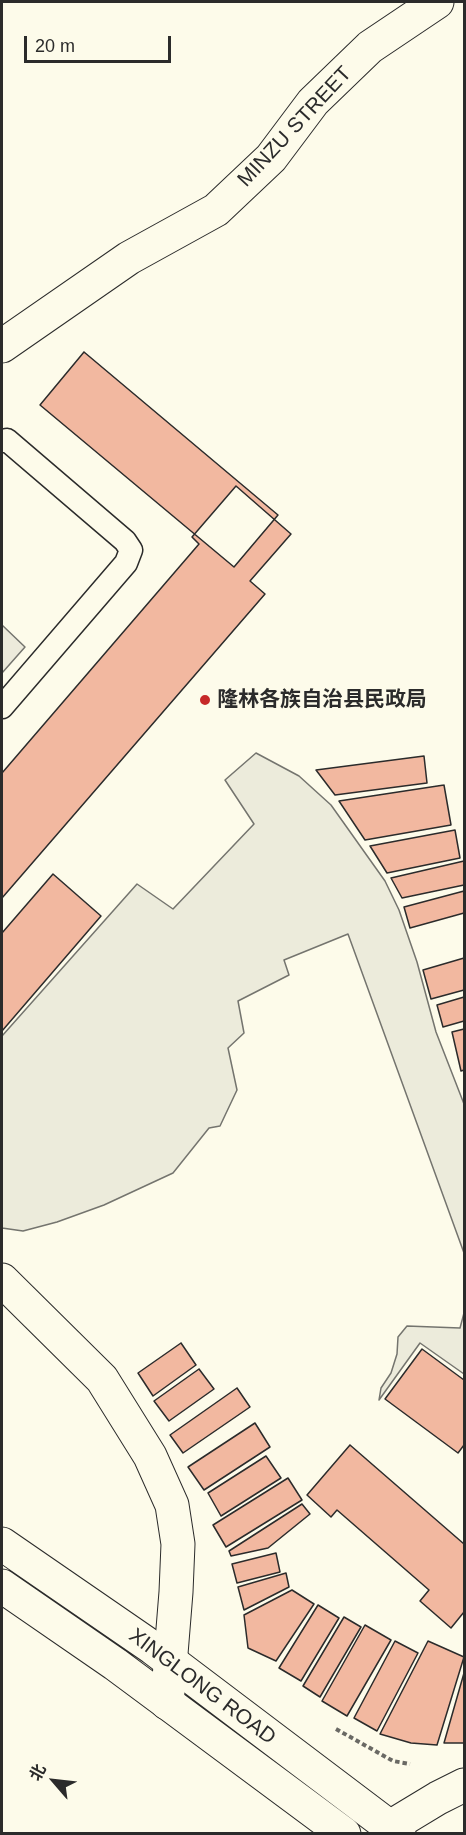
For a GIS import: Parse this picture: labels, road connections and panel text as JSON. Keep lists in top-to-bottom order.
{
  "streets": {
    "street": ["MINZU STREET", "XINGLONG ROAD"]
  },
  "places": ["隆林各族自治县民政局"],
  "scale_bar": "20 m",
  "north": "top left"
}
